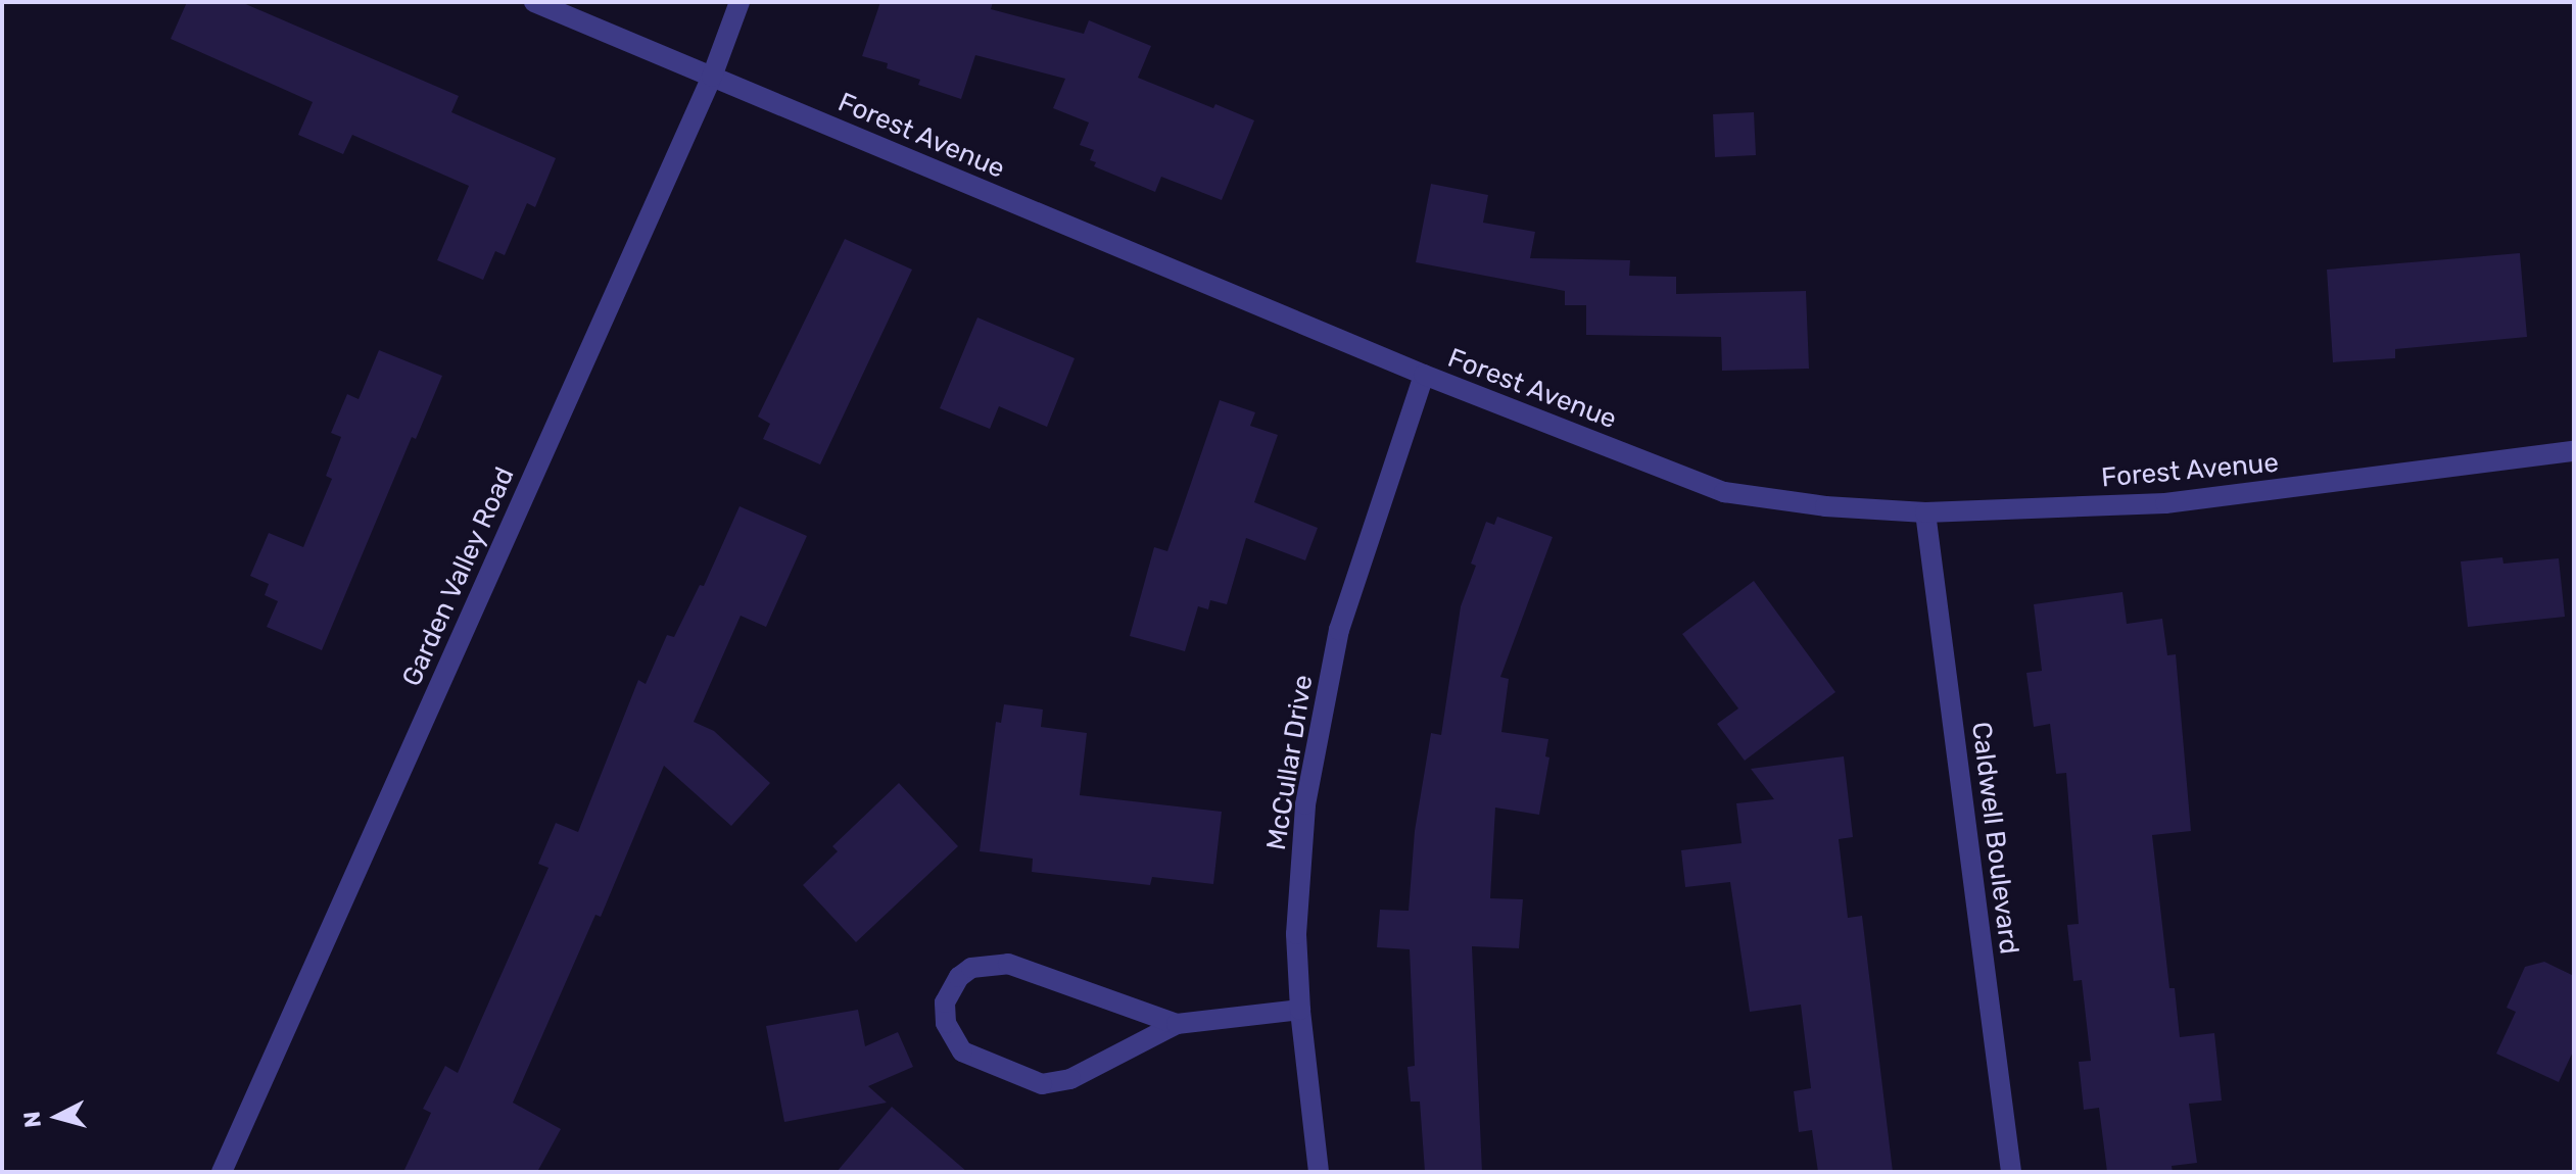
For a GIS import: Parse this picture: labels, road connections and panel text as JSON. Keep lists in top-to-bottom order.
{
  "streets": {
    "street": [
      "Forest Avenue",
      "Garden Valley Road",
      "McCullar Drive",
      "Caldwell Boulevard"
    ]
  },
  "crossings": [
    ["Forest Avenue", "Garden Valley Road"],
    ["Forest Avenue", "McCullar Drive"],
    ["Forest Avenue", "Caldwell Boulevard"]
  ],
  "north": "left"
}
